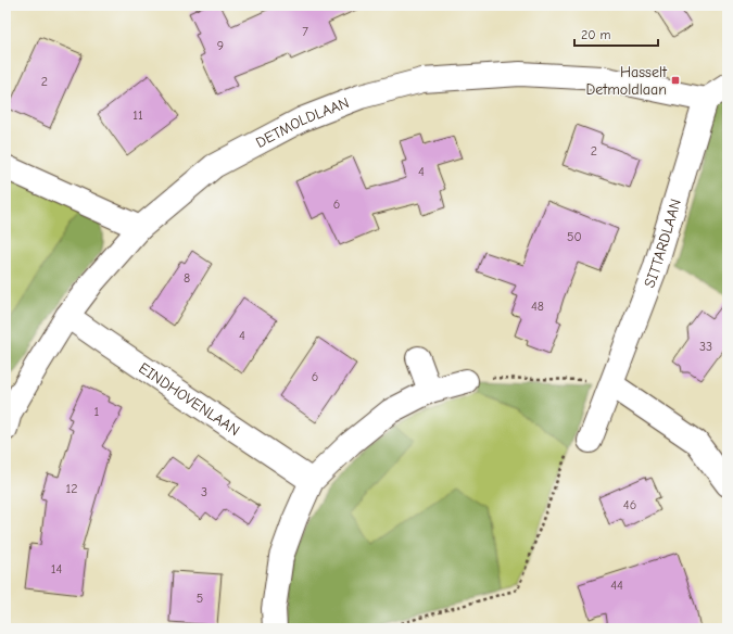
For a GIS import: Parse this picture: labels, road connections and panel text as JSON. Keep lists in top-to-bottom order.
{
  "streets": {
    "street": ["DETMOLDLAAN", "SITTARDLAAN", "EINDHOVENLAAN"]
  },
  "crossings": [
    ["DETMOLDLAAN", "SITTARDLAAN"],
    ["DETMOLDLAAN", "EINDHOVENLAAN"]
  ],
  "places": {
    "transit": ["Hasselt Detmoldlaan"]
  },
  "house_numbers": [
    "7",
    "9",
    "2",
    "11",
    "2",
    "4",
    "6",
    "50",
    "8",
    "48",
    "4",
    "33",
    "6",
    "1",
    "12",
    "3",
    "46",
    "14",
    "44",
    "5"
  ],
  "scale_bar": "20 m"
}
